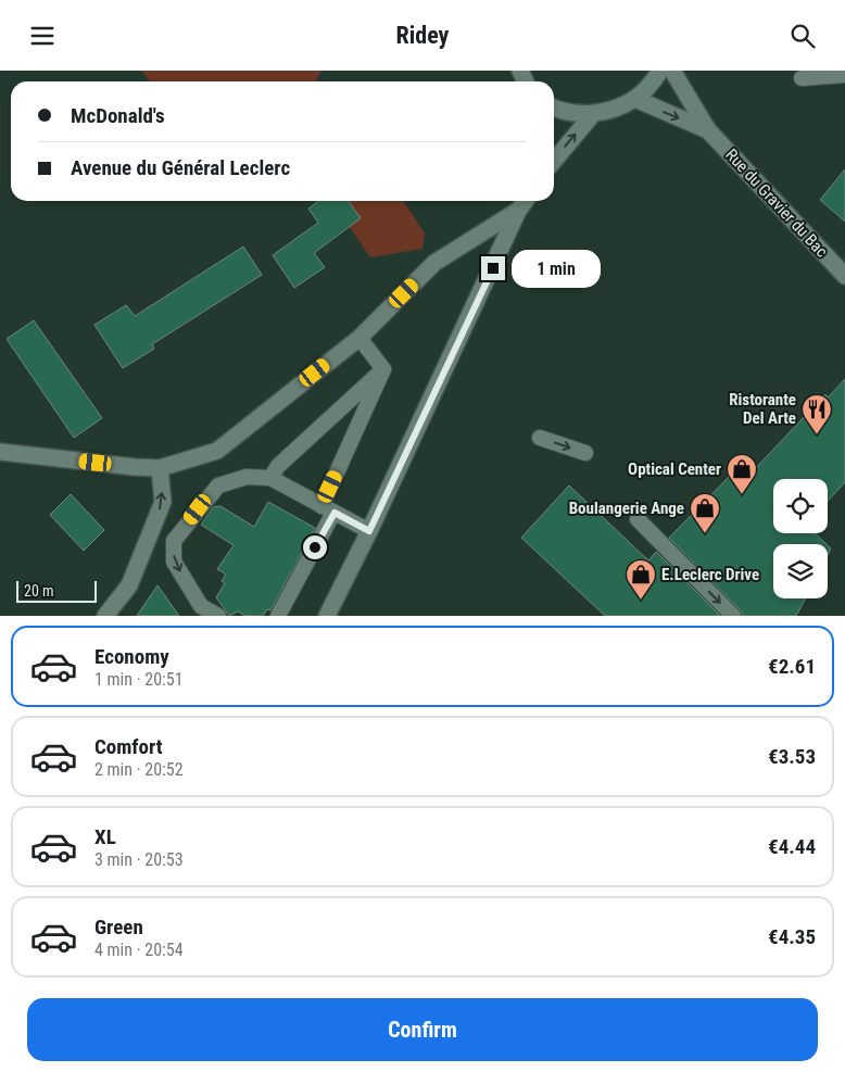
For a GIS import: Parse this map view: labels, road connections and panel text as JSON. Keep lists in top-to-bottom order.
{
  "streets": {
    "street": ["Rue du Gravier du Bac"]
  },
  "places": {
    "restaurant": ["Ristorante Del Arte"],
    "shop": ["Optical Center", "Boulangerie Ange", "E.Leclerc Drive"]
  },
  "scale_bar": "20 m",
  "page": {
    "header": "Ridey",
    "banner": ["McDonald's", "Avenue du Général Leclerc"],
    "bubble": "1 min",
    "scale": "20 m",
    "list": [
      {
        "name": "Economy",
        "note": "1 min · 20:51",
        "value": "€2.61"
      },
      {
        "name": "Comfort",
        "note": "2 min · 20:52",
        "value": "€3.53"
      },
      {
        "name": "XL",
        "note": "3 min · 20:53",
        "value": "€4.44"
      },
      {
        "name": "Green",
        "note": "4 min · 20:54",
        "value": "€4.35"
      }
    ],
    "buttons": "Confirm"
  }
}
